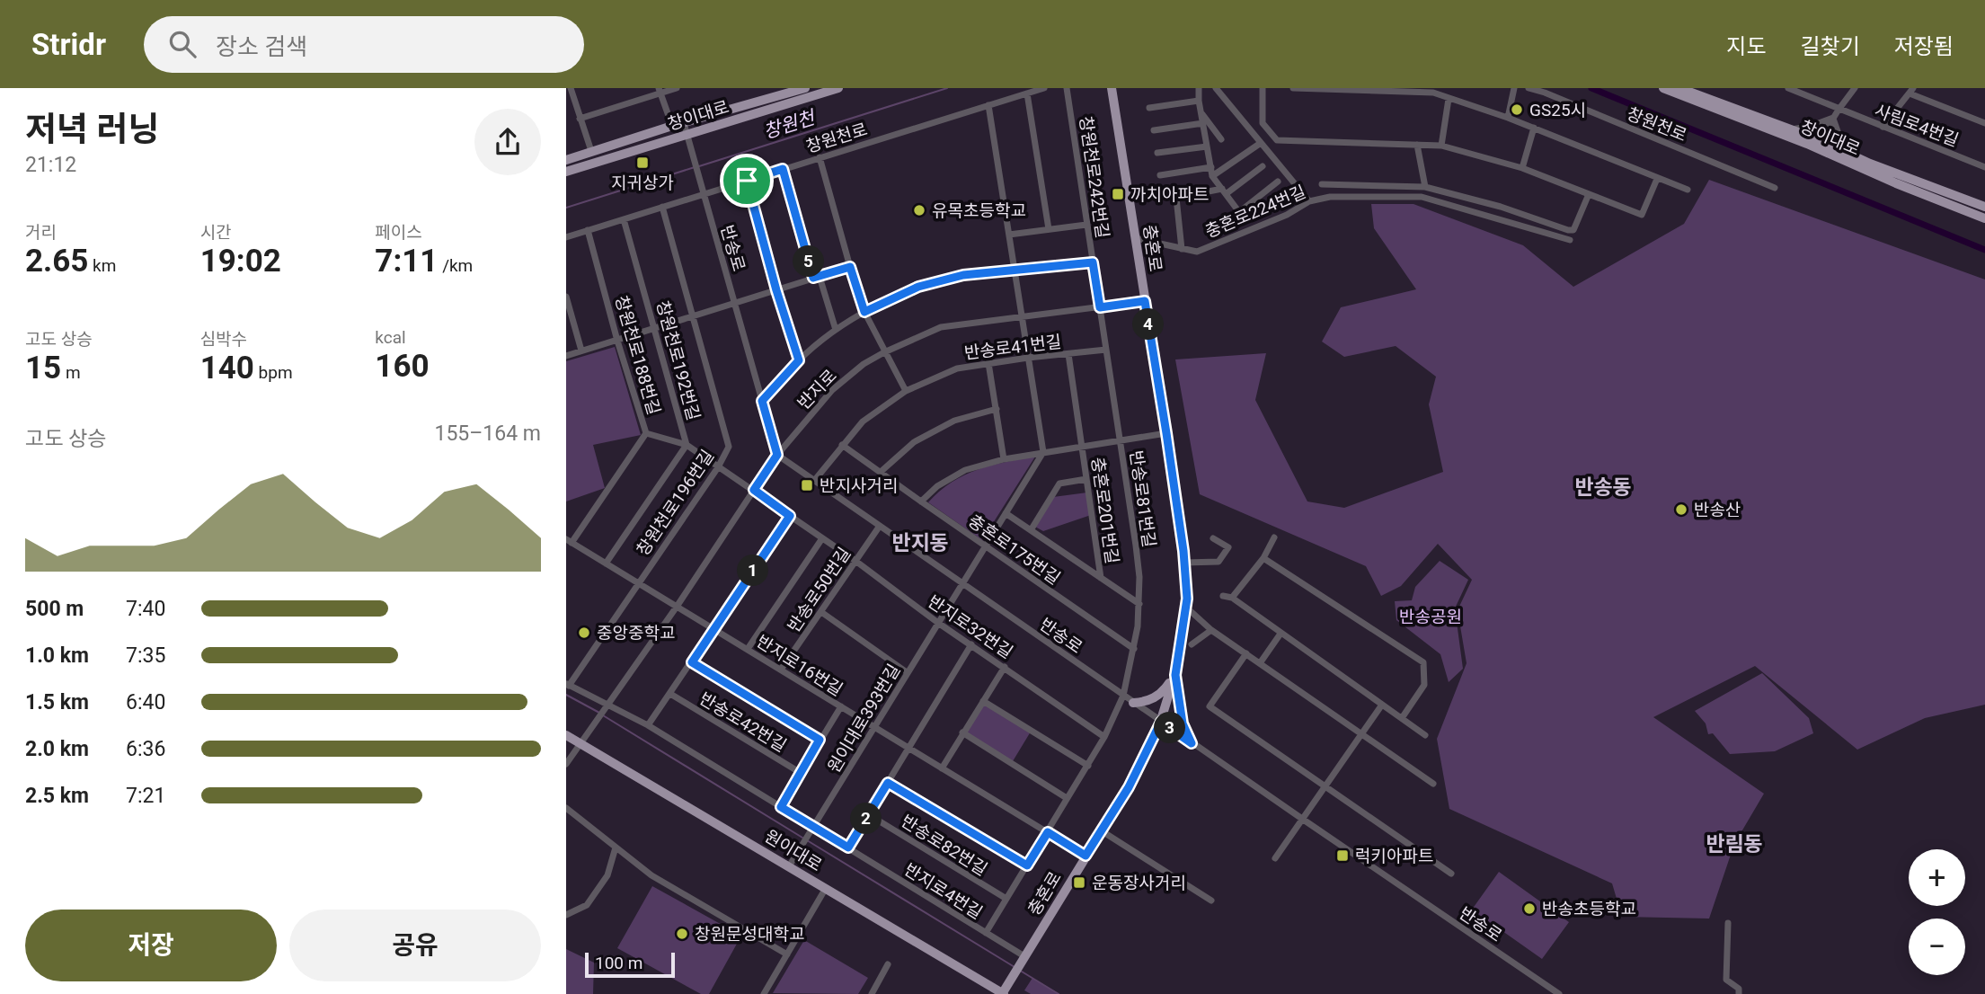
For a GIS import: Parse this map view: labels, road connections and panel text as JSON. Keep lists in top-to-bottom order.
{
  "streets": {
    "main road": ["창이대로", "충혼로", "원이대로"],
    "street": [
      "창원천로",
      "사림로4번길",
      "창원천로242번길",
      "충혼로224번길",
      "반송로",
      "반송로41번길",
      "창원천로188번길",
      "창원천로192번길",
      "반지로",
      "반송로81번길",
      "창원천로196번길",
      "충혼로201번길",
      "충혼로175번길",
      "반송로50번길",
      "반지로32번길",
      "반지로16번길",
      "원이대로393번길",
      "반송로42번길",
      "반송로82번길",
      "반지로4번길"
    ]
  },
  "crossings": [
    ["창이대로", "반송로"],
    ["창원천로", "반송로"],
    ["창원천로", "창원천로188번길"],
    ["창원천로", "창원천로192번길"],
    ["창원천로", "창원천로196번길"],
    ["창원천로242번길", "반지로"],
    ["창원천로242번길", "반송로81번길"],
    ["충혼로224번길", "충혼로"],
    ["반송로", "충혼로"],
    ["반송로", "반송로41번길"],
    ["반송로", "반지로"],
    ["반송로", "반송로81번길"],
    ["반송로", "반송로50번길"],
    ["반송로", "원이대로393번길"],
    ["충혼로", "반지로"],
    ["충혼로", "충혼로201번길"],
    ["충혼로", "반지로16번길"],
    ["충혼로", "원이대로"],
    ["충혼로", "반지로4번길"],
    ["반송로41번길", "반송로81번길"],
    ["반송로41번길", "충혼로201번길"],
    ["반송로41번길", "충혼로175번길"],
    ["창원천로188번길", "반지로32번길"],
    ["창원천로188번길", "반지로16번길"],
    ["창원천로192번길", "반지로32번길"],
    ["창원천로192번길", "반지로16번길"],
    ["반지로", "반송로81번길"],
    ["반지로", "반지로32번길"],
    ["반지로", "반지로16번길"],
    ["반지로", "원이대로"],
    ["반지로", "반지로4번길"],
    ["반송로81번길", "충혼로201번길"],
    ["반송로81번길", "충혼로175번길"],
    ["창원천로196번길", "반지로32번길"],
    ["창원천로196번길", "반지로16번길"],
    ["창원천로196번길", "반지로4번길"],
    ["충혼로201번길", "충혼로175번길"],
    ["충혼로201번길", "원이대로393번길"],
    ["충혼로175번길", "원이대로393번길"],
    ["반송로50번길", "반지로32번길"],
    ["반송로50번길", "반지로16번길"],
    ["반지로32번길", "원이대로393번길"],
    ["반지로16번길", "원이대로393번길"],
    ["원이대로393번길", "원이대로"],
    ["원이대로393번길", "반지로4번길"]
  ],
  "districts": ["반송동", "반지동", "반림동"],
  "water": ["창원천"],
  "parks": ["반송공원"],
  "places": {
    "other": [
      "GS25시",
      "유목초등학교",
      "반송산",
      "중앙중학교",
      "반송초등학교",
      "창원문성대학교"
    ],
    "transit": [
      "지귀상가",
      "까치아파트",
      "반지사거리",
      "럭키아파트",
      "운동장사거리"
    ]
  },
  "scale_bar": "100 m",
  "page": {
    "header": "Stridr",
    "search": "장소 검색",
    "nav": ["지도", "길찾기", "저장됨"],
    "heading": ["저녁 러닝", "21:12"],
    "stats": [
      ["거리", "2.65 km"],
      ["시간", "19:02"],
      ["페이스", "7:11 /km"],
      ["고도 상승", "15 m"],
      ["심박수", "140 bpm"],
      ["kcal", "160"]
    ],
    "pins": [
      "5",
      "4",
      "1",
      "3",
      "2"
    ],
    "chart": ["고도 상승", "155–164 m"],
    "list": [
      {
        "name": "500 m",
        "note": "7:40"
      },
      {
        "name": "1.0 km",
        "note": "7:35"
      },
      {
        "name": "1.5 km",
        "note": "6:40"
      },
      {
        "name": "2.0 km",
        "note": "6:36"
      },
      {
        "name": "2.5 km",
        "note": "7:21"
      }
    ],
    "map_buttons": ["+", "−"],
    "buttons": ["저장", "공유"],
    "scale": "100 m"
  }
}
